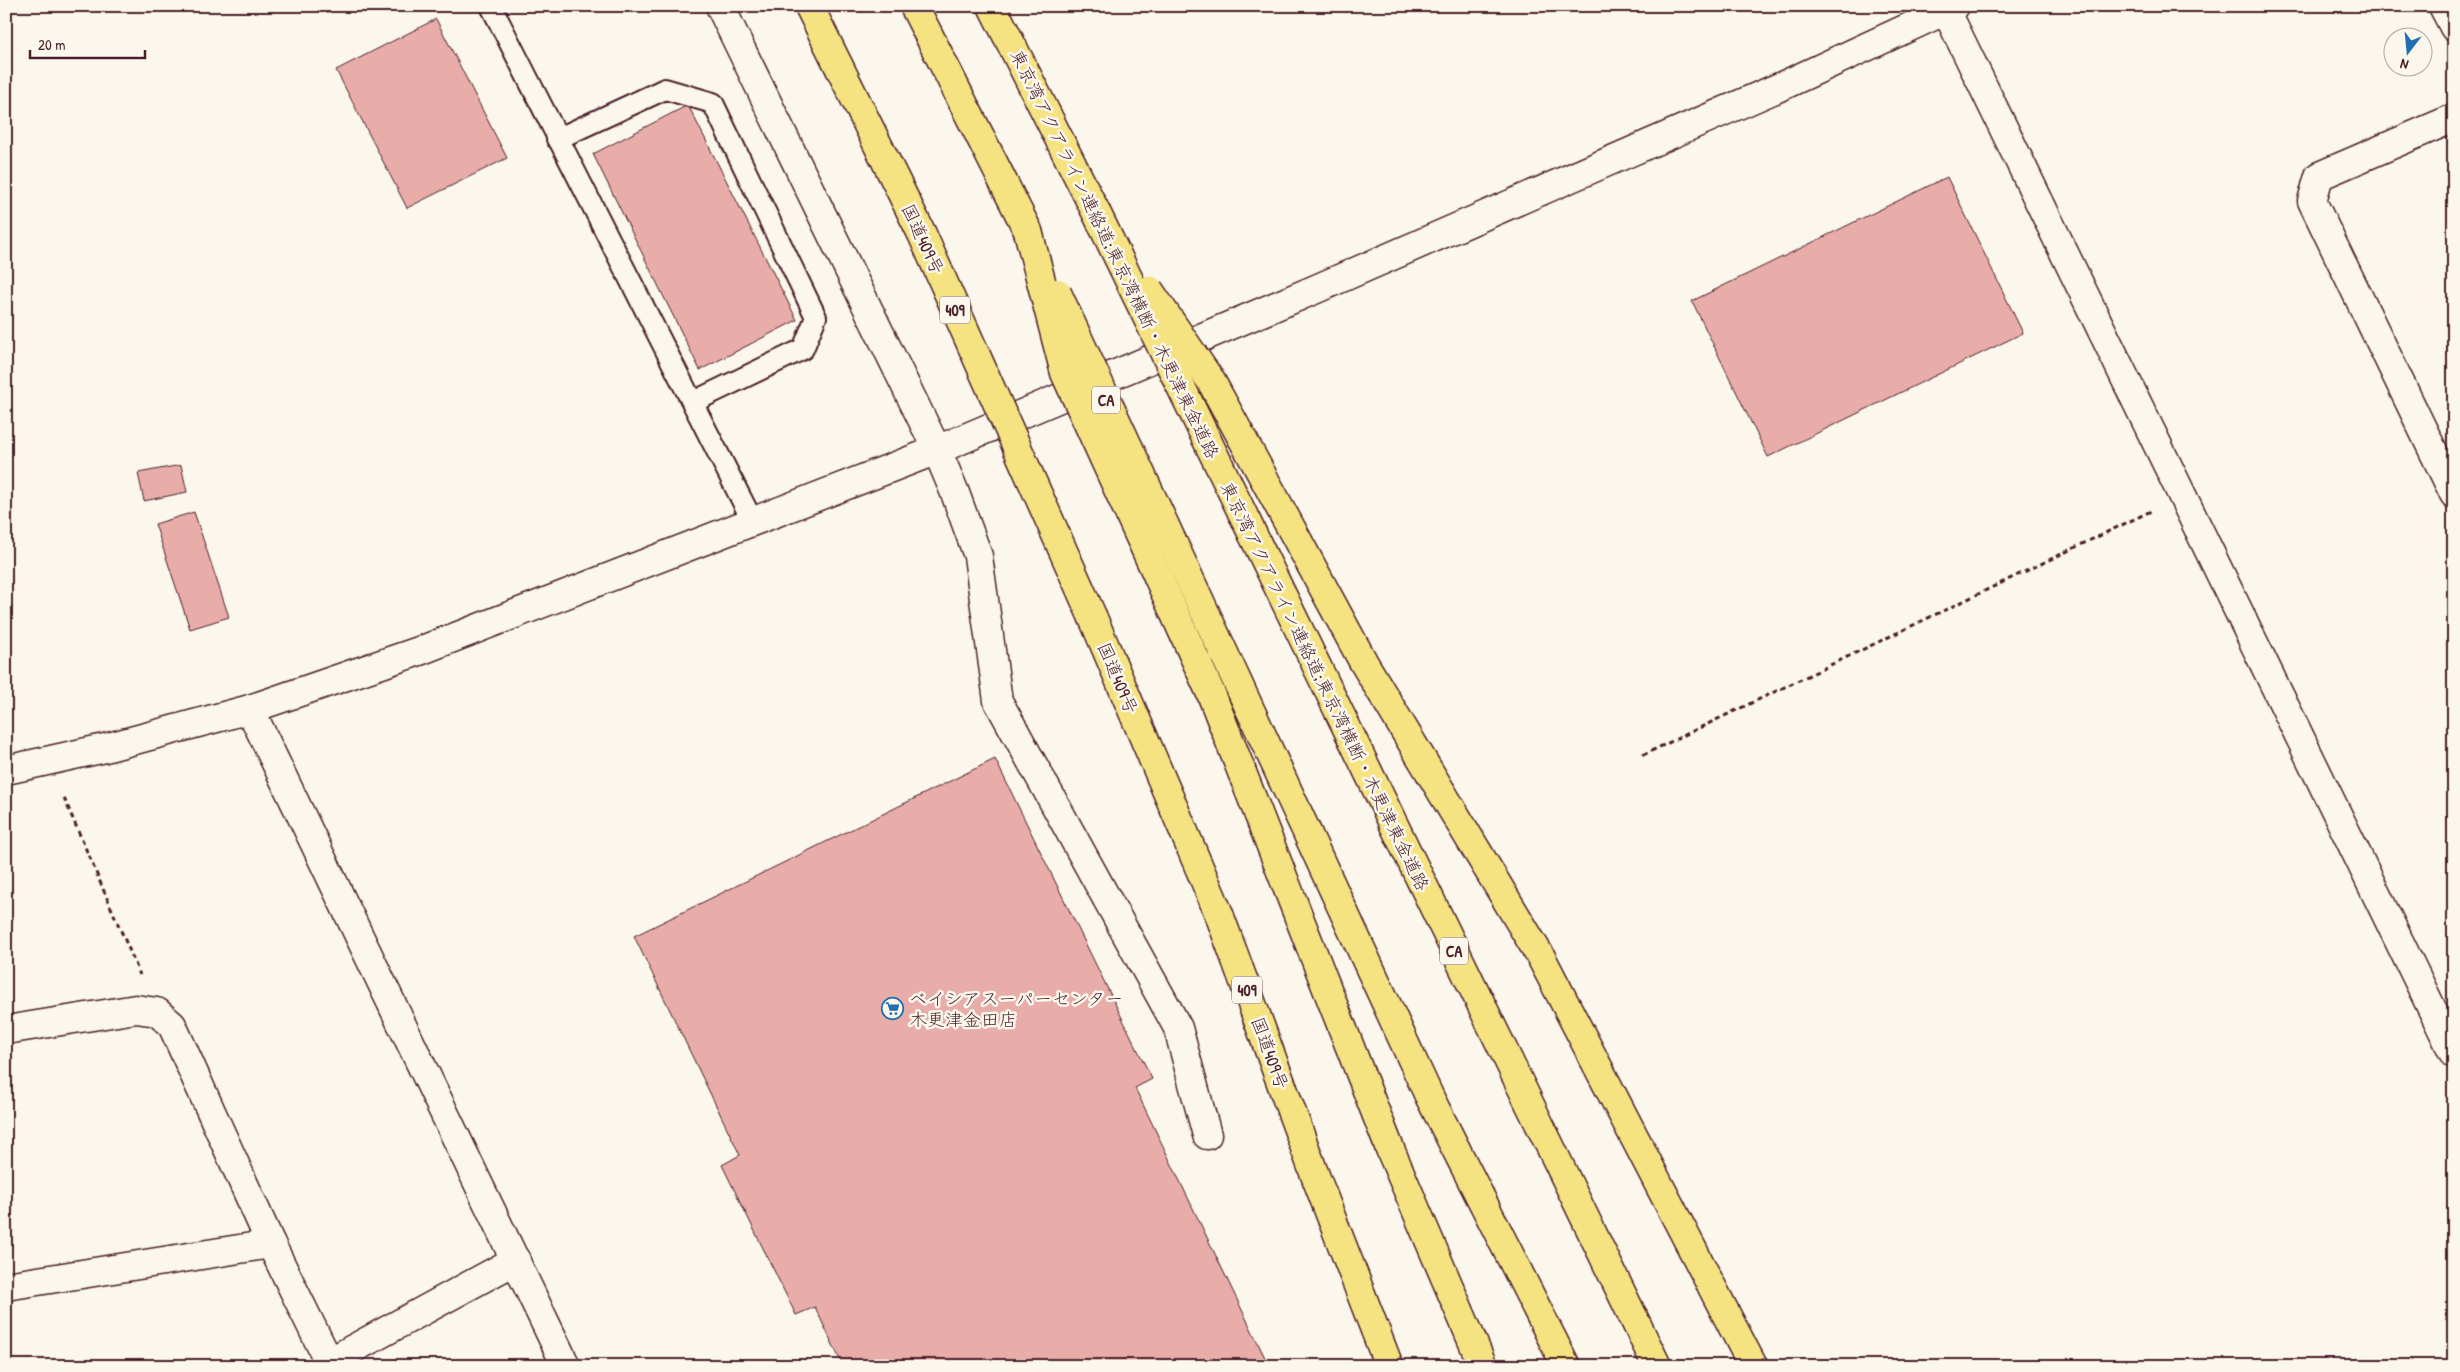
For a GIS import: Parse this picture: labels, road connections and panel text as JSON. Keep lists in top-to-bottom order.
{
  "streets": {
    "highway": [
      "国道409号",
      "東京湾アクアライン連絡道;東京湾横断・木更津東金道路",
      "409",
      "CA"
    ]
  },
  "places": {
    "supermarket": ["ベイシアスーパーセンター 木更津金田店"]
  },
  "scale_bar": "20 m",
  "north": "bottom"
}
